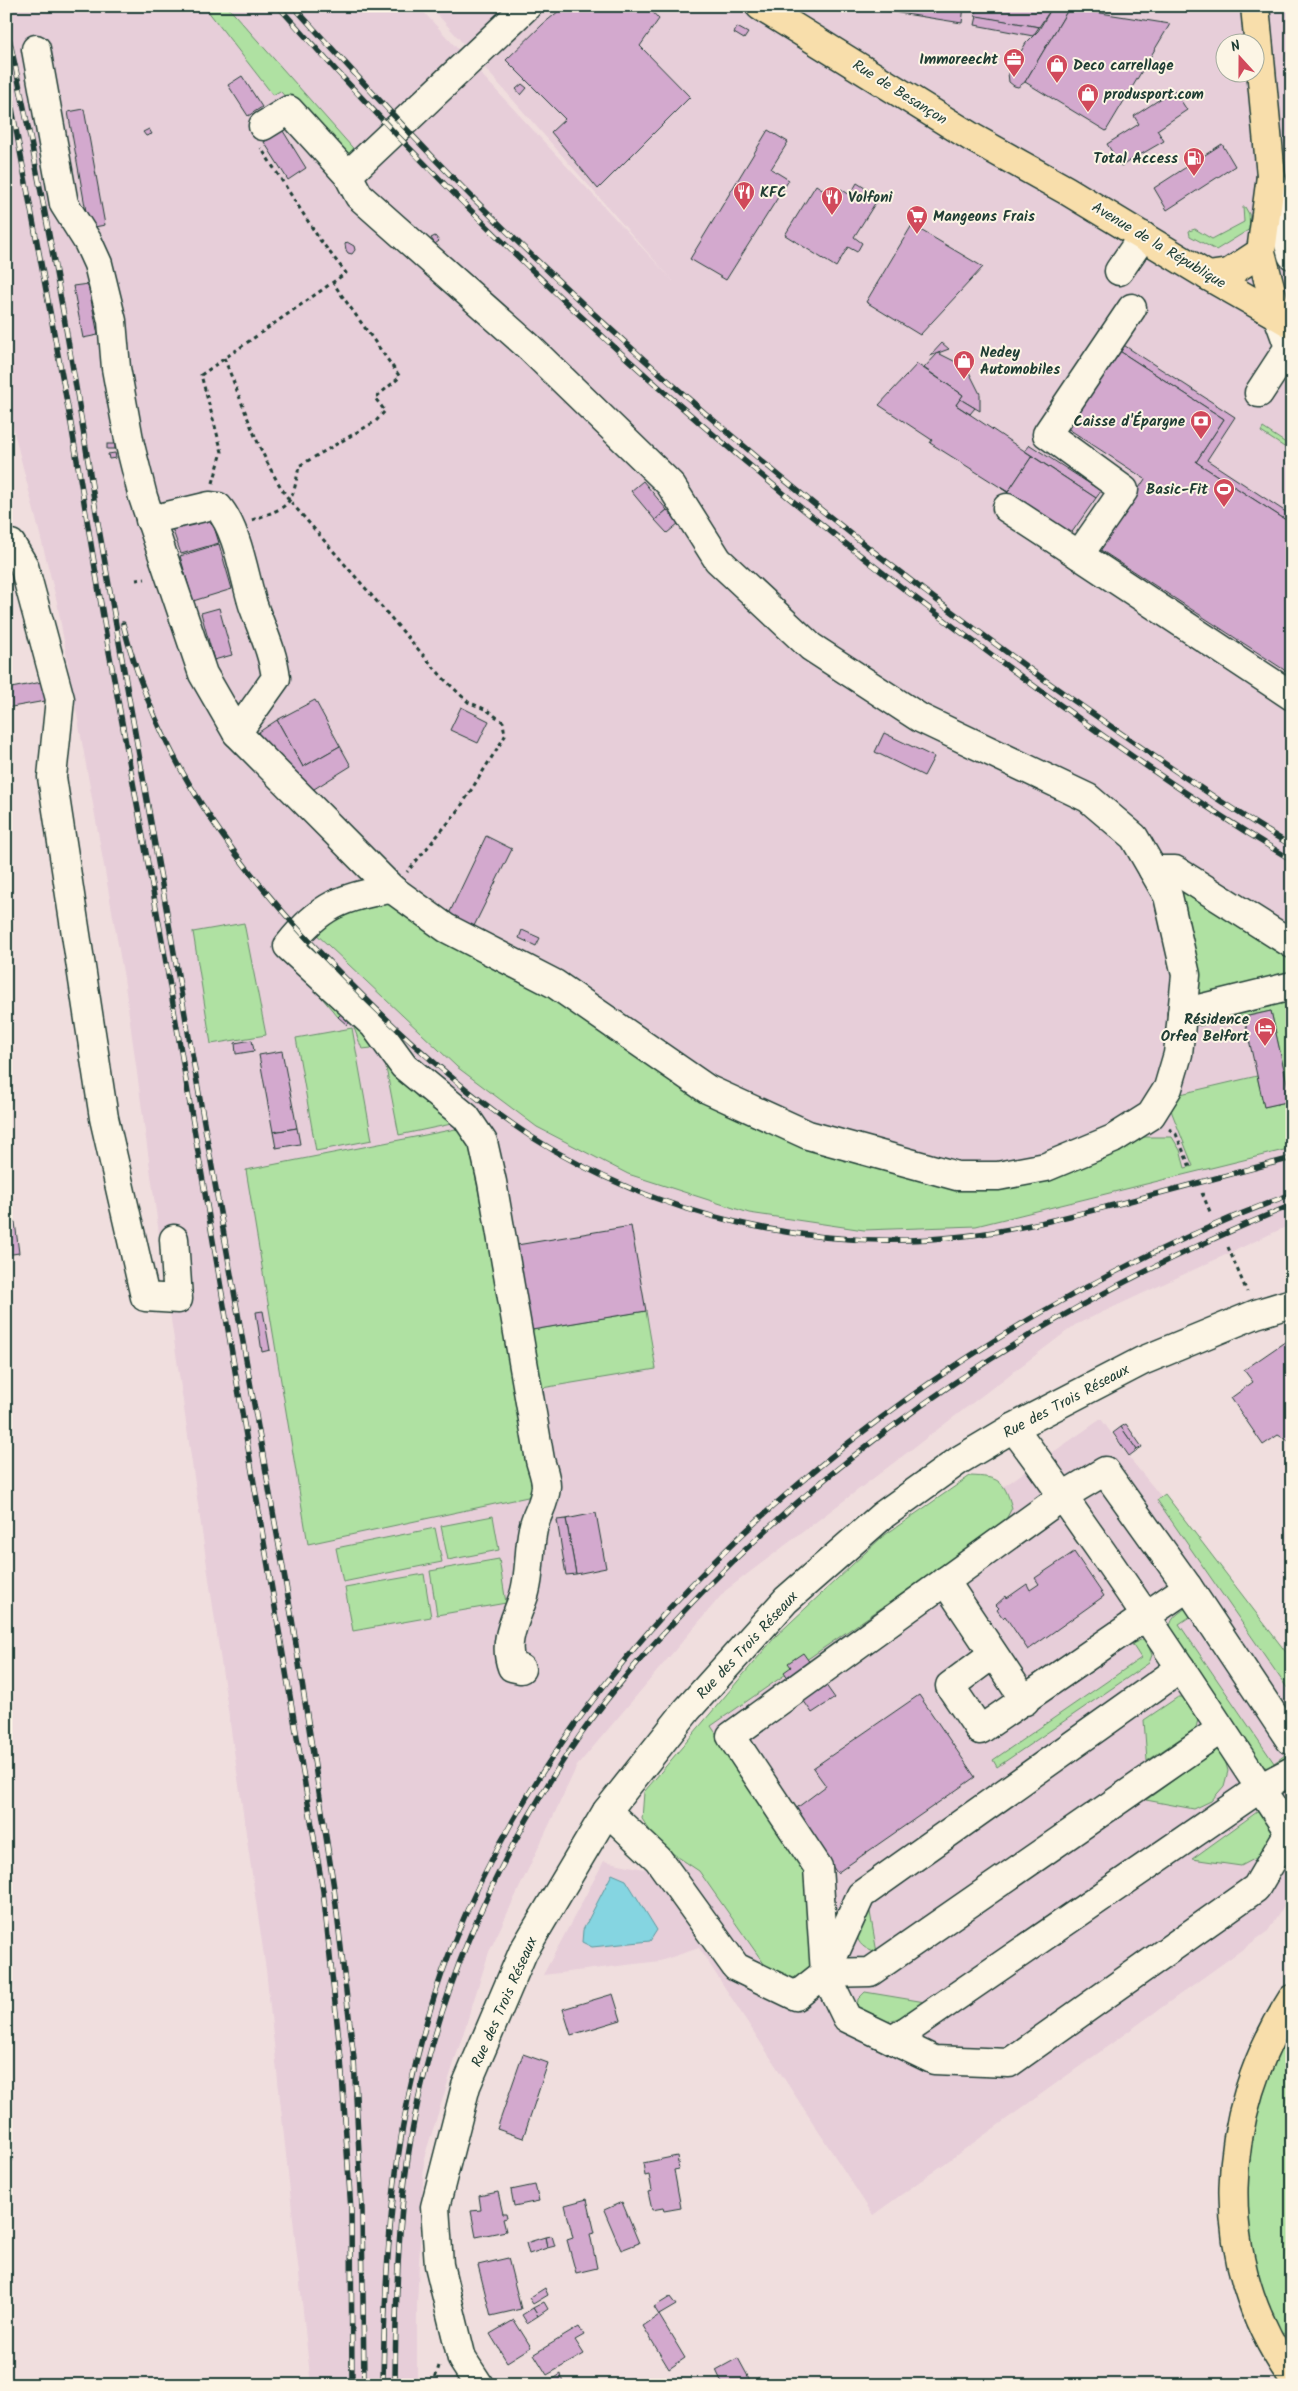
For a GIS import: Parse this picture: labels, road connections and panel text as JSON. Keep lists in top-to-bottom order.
{
  "streets": {
    "main road": ["Rue de Besançon", "Avenue de la République"],
    "street": ["Rue des Trois Réseaux"]
  },
  "crossings": [
    ["Rue de Besançon", "Avenue de la République"]
  ],
  "places": {
    "office": ["Immoreecht"],
    "shop": ["Deco carrellage", "produsport.com", "Nedey Automobiles"],
    "fuel station": ["Total Access"],
    "restaurant": ["KFC", "Volfoni"],
    "supermarket": ["Mangeons Frais"],
    "bank": ["Caisse d'Épargne"],
    "sports": ["Basic-Fit"],
    "hotel": ["Résidence Orfea Belfort"]
  },
  "north": "top"
}
